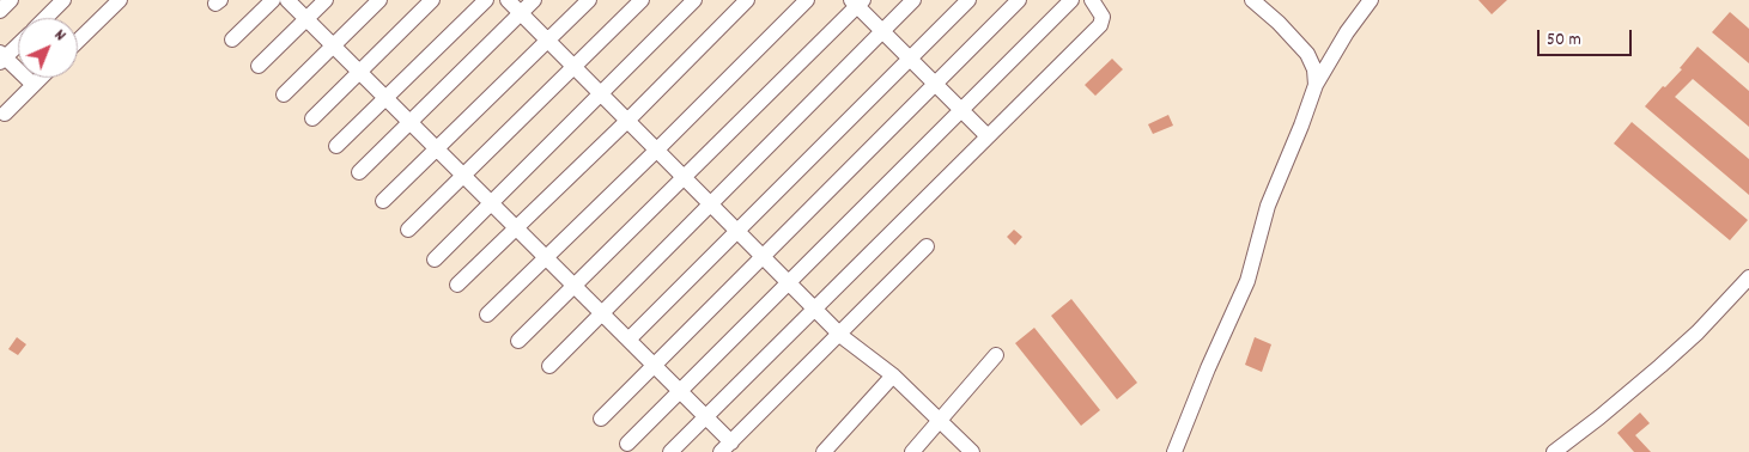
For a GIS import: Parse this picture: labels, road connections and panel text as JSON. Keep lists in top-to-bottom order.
{
  "scale_bar": "50 m",
  "north": "top right"
}
